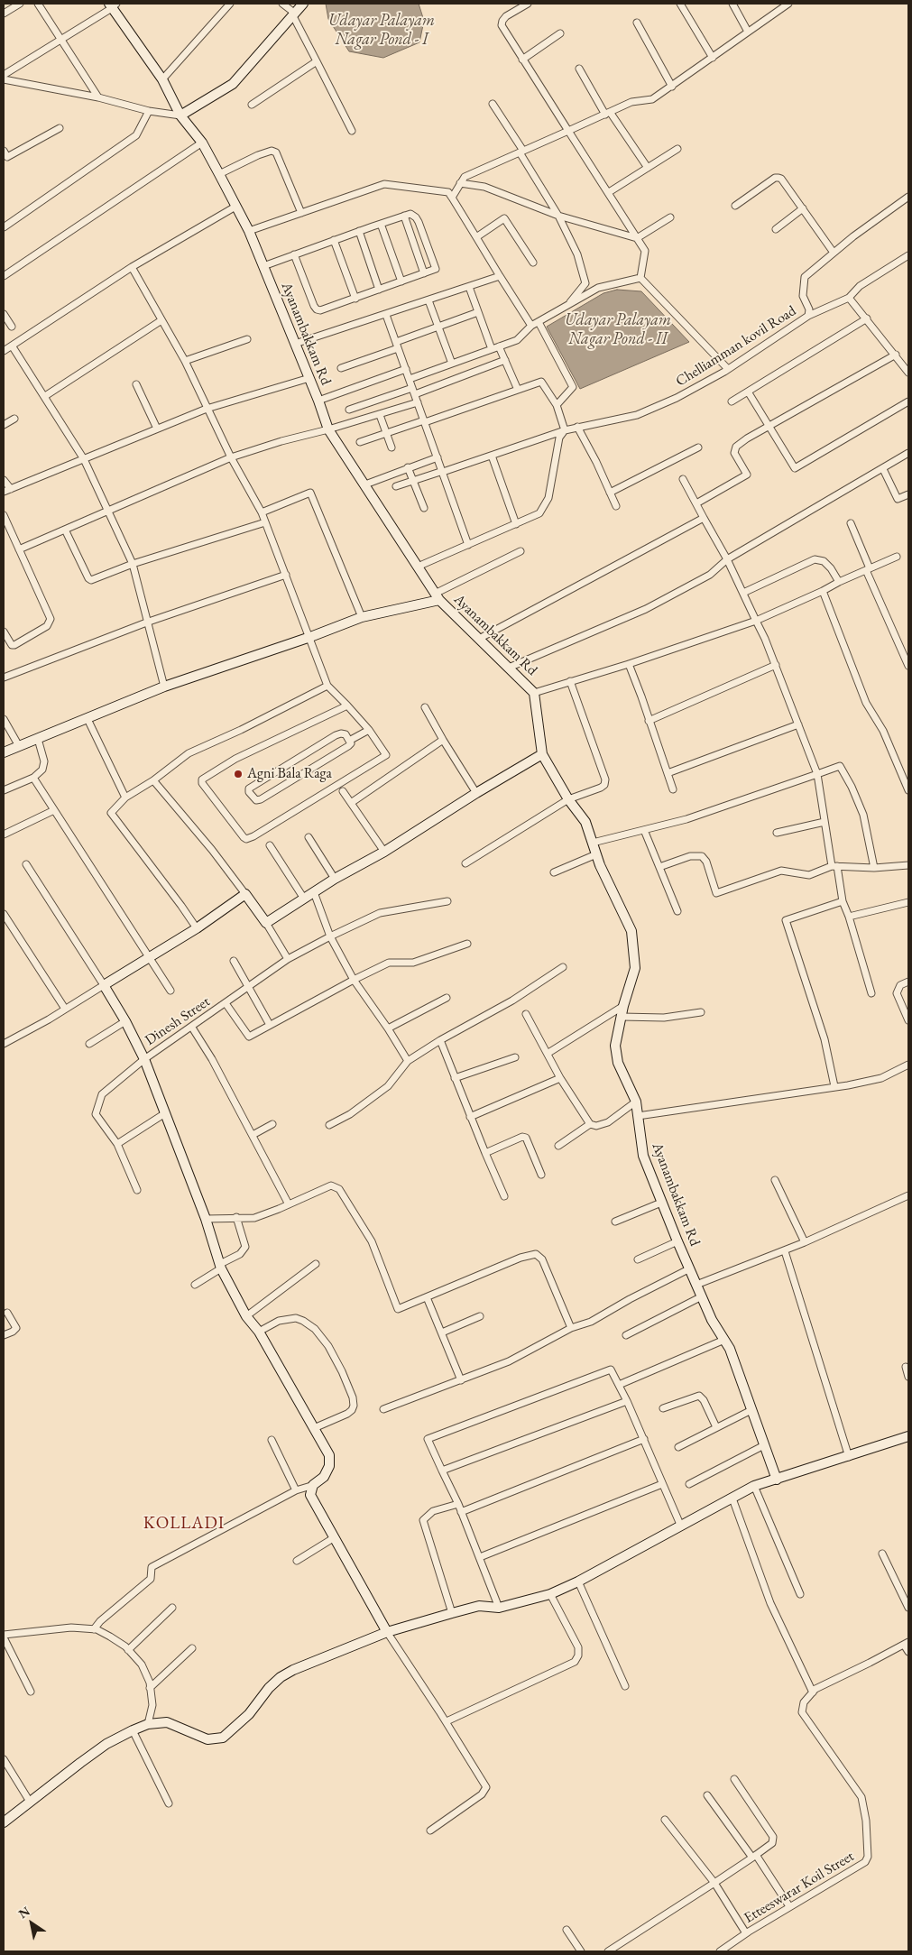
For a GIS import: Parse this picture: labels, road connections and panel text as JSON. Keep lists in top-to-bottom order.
{
  "streets": {
    "street": [
      "Ayanambakkam Rd",
      "Chelliamman kovil Road",
      "Dinesh Street",
      "Etteeswarar Koil Street"
    ]
  },
  "districts": ["KOLLADI"],
  "water": ["Udayar Palayam Nagar Pond - I", "Udayar Palayam Nagar Pond - II"],
  "places": ["Agni Bala Raga"],
  "north": "top left"
}
